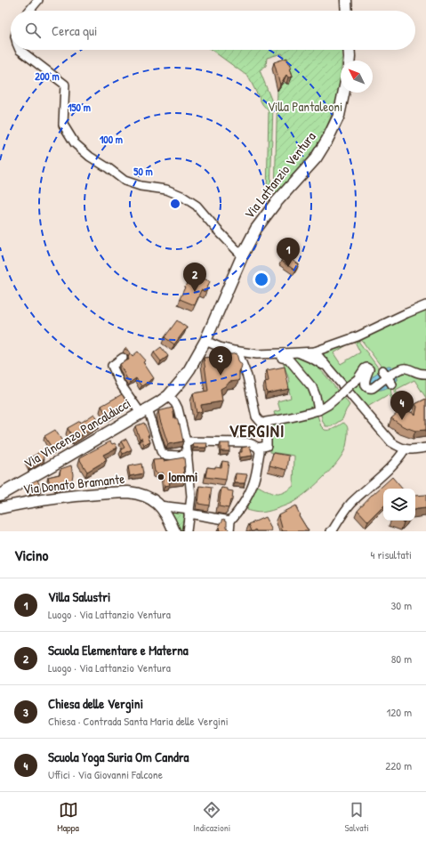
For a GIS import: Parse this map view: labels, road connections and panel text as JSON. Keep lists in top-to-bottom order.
{
  "streets": {
    "main road": ["Via Lattanzio Ventura", "Via Vincenzo Pancalducci", "Via Donato Bramante"]
  },
  "crossings": [
    ["Via Lattanzio Ventura", "Via Vincenzo Pancalducci"]
  ],
  "districts": ["VERGINI"],
  "parks": ["Villa Pantaleoni"],
  "places": ["Iommi"],
  "north": "top left",
  "page": {
    "search": "Cerca qui",
    "pins": [
      "1",
      "2",
      "3",
      "4"
    ],
    "heading": ["Vicino", "4 risultati"],
    "list": [
      {
        "mark": "1",
        "name": "Villa Salustri",
        "note": "Luogo · Via Lattanzio Ventura",
        "value": "30 m"
      },
      {
        "mark": "2",
        "name": "Scuola Elementare e Materna",
        "note": "Luogo · Via Lattanzio Ventura",
        "value": "80 m"
      },
      {
        "mark": "3",
        "name": "Chiesa delle Vergini",
        "note": "Chiesa · Contrada Santa Maria delle Vergini",
        "value": "120 m"
      },
      {
        "mark": "4",
        "name": "Scuola Yoga Suria Om Candra",
        "note": "Uffici · Via Giovanni Falcone",
        "value": "220 m"
      }
    ],
    "nav": ["Mappa", "Indicazioni", "Salvati"]
  },
  "rings": [
    "200 m",
    "150 m",
    "100 m",
    "50 m"
  ]
}
